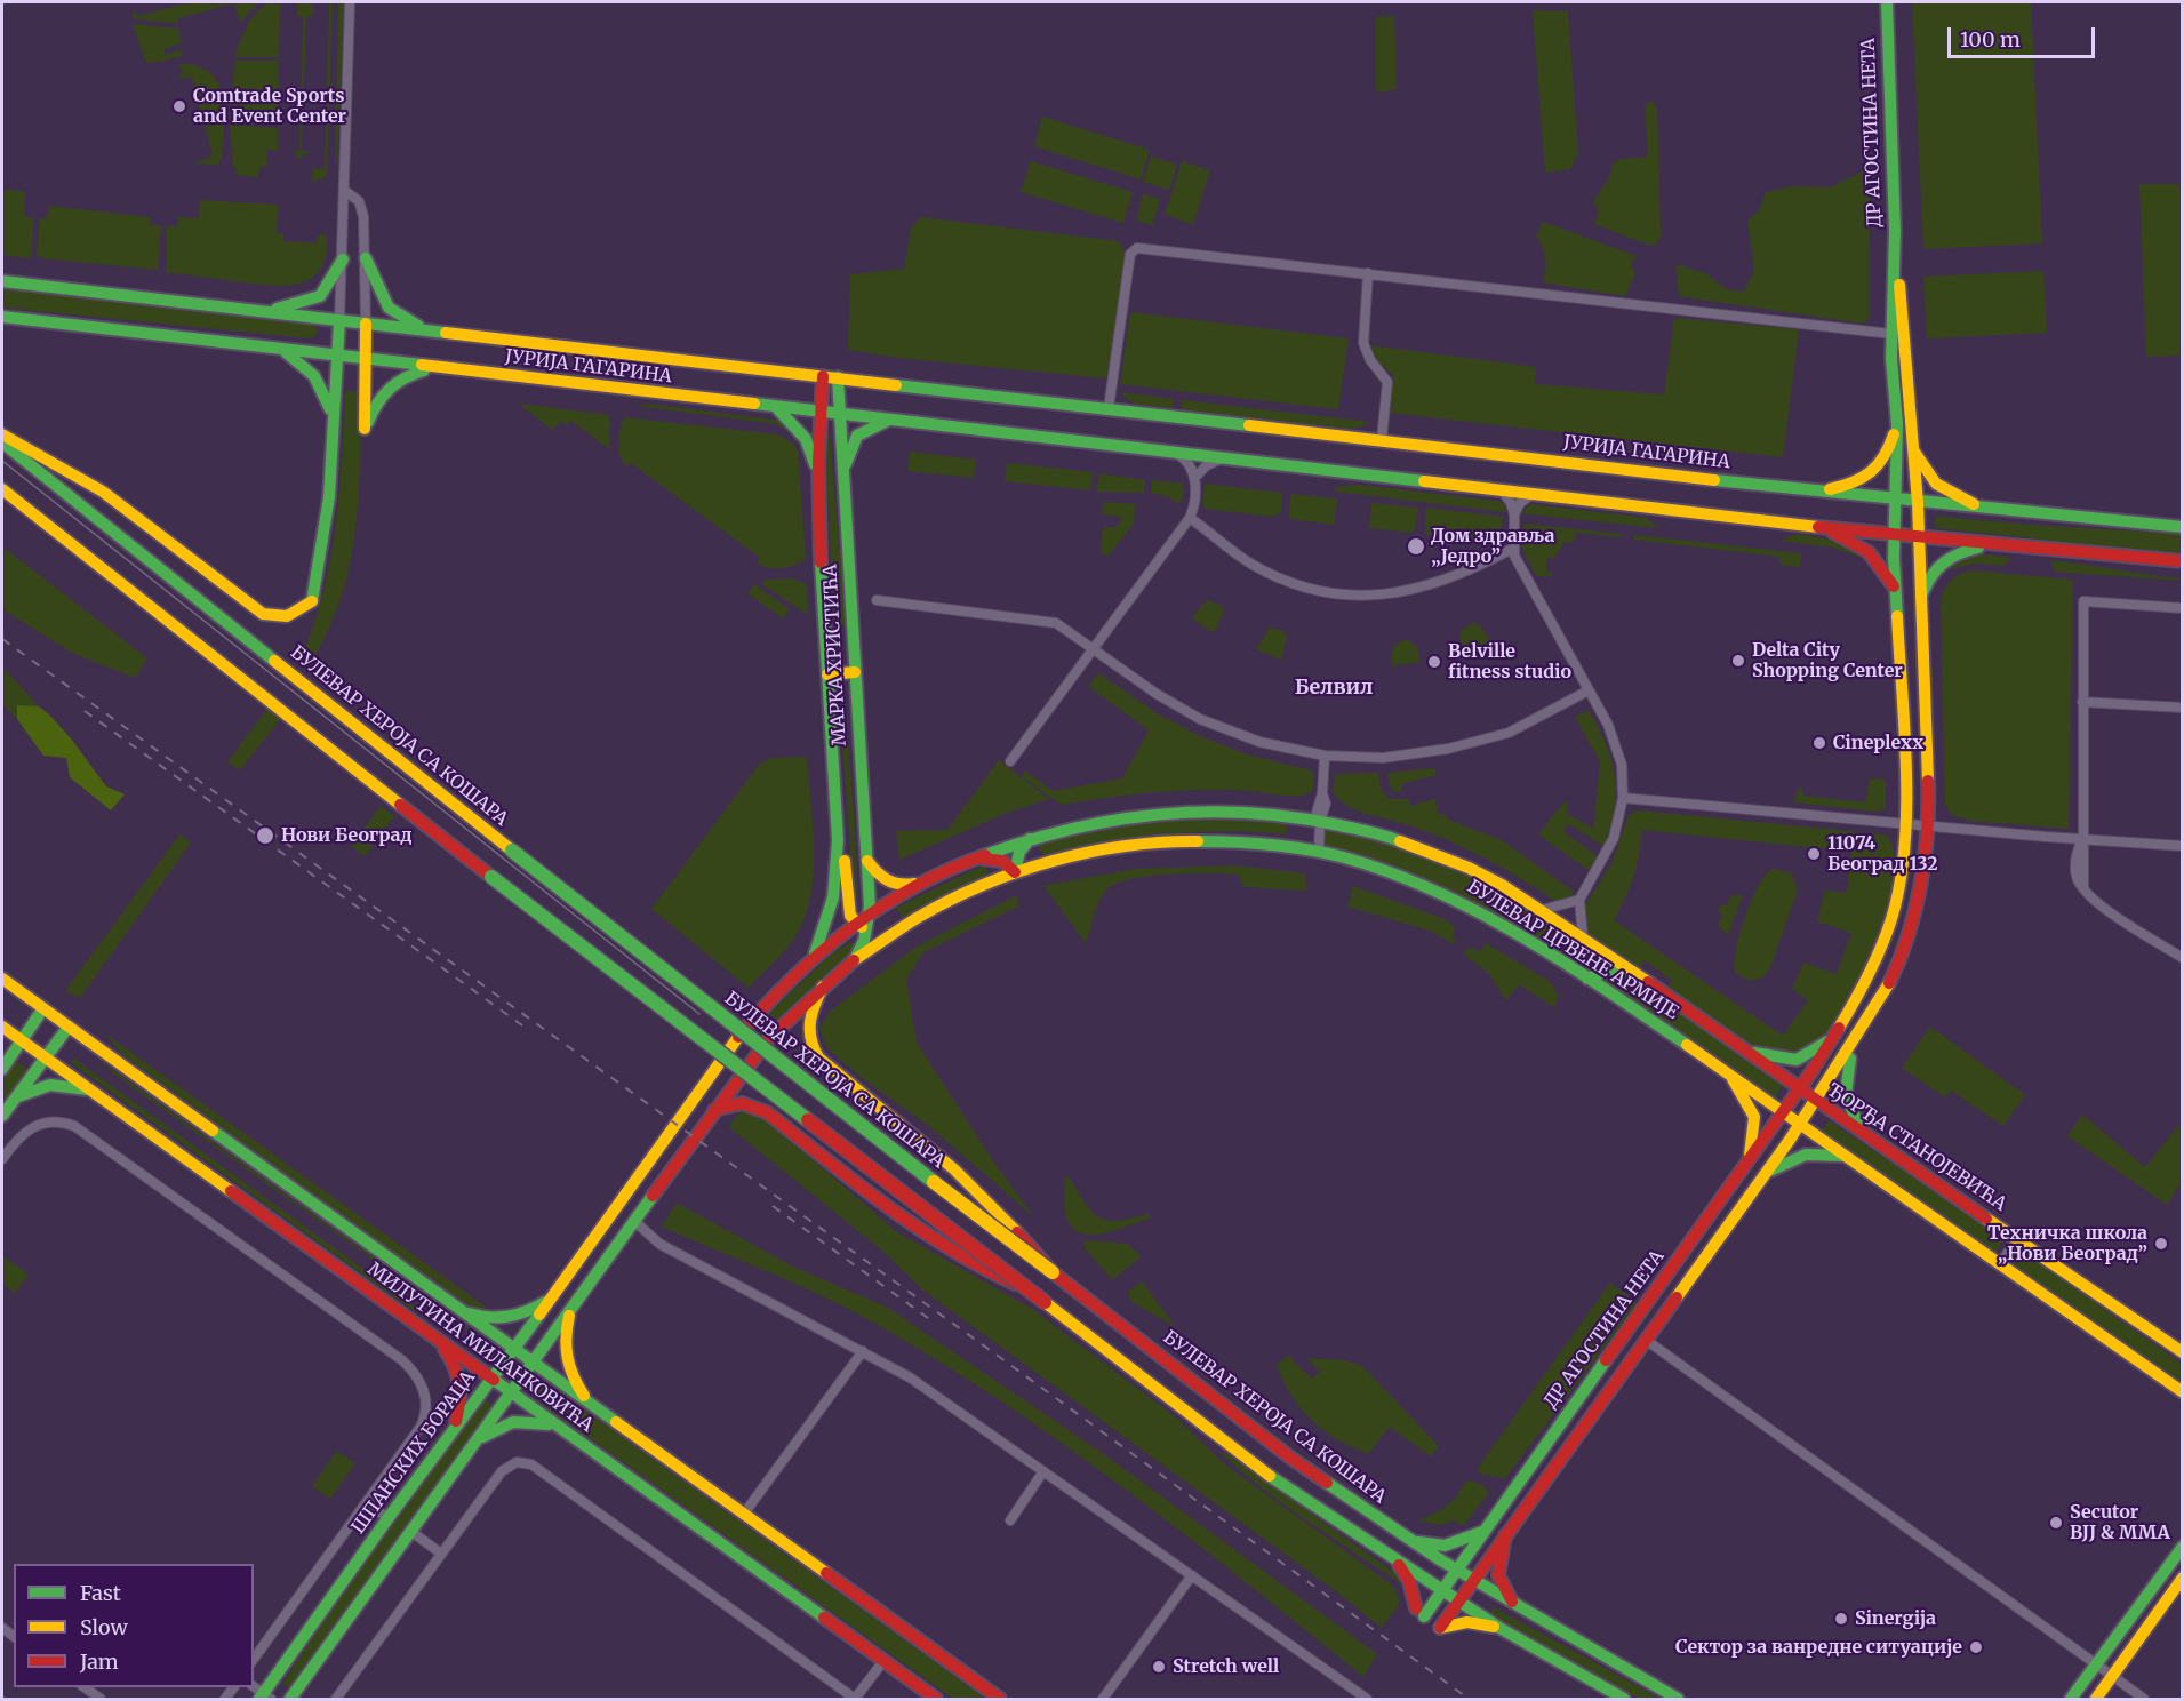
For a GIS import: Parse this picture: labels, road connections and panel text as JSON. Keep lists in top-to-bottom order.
{
  "streets": {
    "street": [
      "ДР АГОСТИНА НЕТА",
      "ЈУРИЈА ГАГАРИНА",
      "МАРКА ХРИСТИЋА",
      "БУЛЕВАР ХЕРОЈА СА КОШАРА",
      "БУЛЕВАР ЦРВЕНЕ АРМИЈЕ",
      "ЂОРЂА СТАНОЈЕВИЋА",
      "МИЛУТИНА МИЛАНКОВИЋА",
      "ШПАНСКИХ БОРАЦА"
    ]
  },
  "crossings": [
    ["ДР АГОСТИНА НЕТА", "ЈУРИЈА ГАГАРИНА"],
    ["ДР АГОСТИНА НЕТА", "БУЛЕВАР ХЕРОЈА СА КОШАРА"],
    ["ДР АГОСТИНА НЕТА", "БУЛЕВАР ЦРВЕНЕ АРМИЈЕ"],
    ["ЈУРИЈА ГАГАРИНА", "МАРКА ХРИСТИЋА"],
    ["МАРКА ХРИСТИЋА", "БУЛЕВАР ЦРВЕНЕ АРМИЈЕ"],
    ["МАРКА ХРИСТИЋА", "ШПАНСКИХ БОРАЦА"],
    ["БУЛЕВАР ЦРВЕНЕ АРМИЈЕ", "ЂОРЂА СТАНОЈЕВИЋА"],
    ["МИЛУТИНА МИЛАНКОВИЋА", "ШПАНСКИХ БОРАЦА"]
  ],
  "districts": ["Белвил"],
  "places": [
    "Comtrade Sports and Event Center",
    "Дом здравља „Једро”",
    "Delta City Shopping Center",
    "Belville fitness studio",
    "Cineplexx",
    "Нови Београд",
    "11074 Београд 132",
    "Техничка школа „Нови Београд”",
    "Secutor BJJ & MMA",
    "Sinergija",
    "Сектор за ванредне ситуације",
    "Stretch well"
  ],
  "legend": ["Fast", "Slow", "Jam"],
  "scale_bar": "100 m"
}
